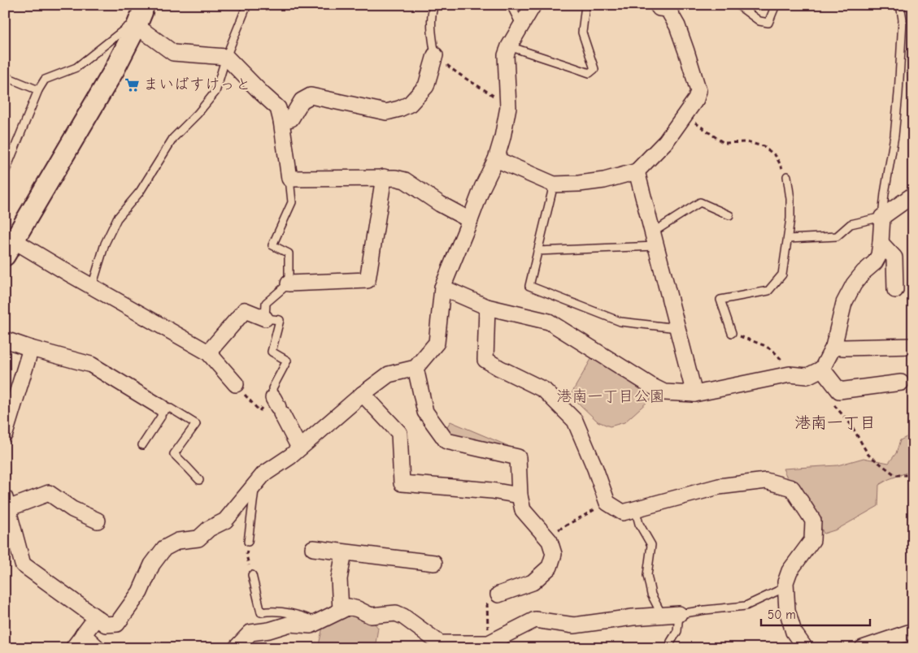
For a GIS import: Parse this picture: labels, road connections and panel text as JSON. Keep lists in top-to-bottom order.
{
  "districts": ["港南一丁目"],
  "parks": ["港南一丁目公園"],
  "places": {
    "supermarket": ["まいばすけっと"]
  },
  "scale_bar": "50 m"
}
